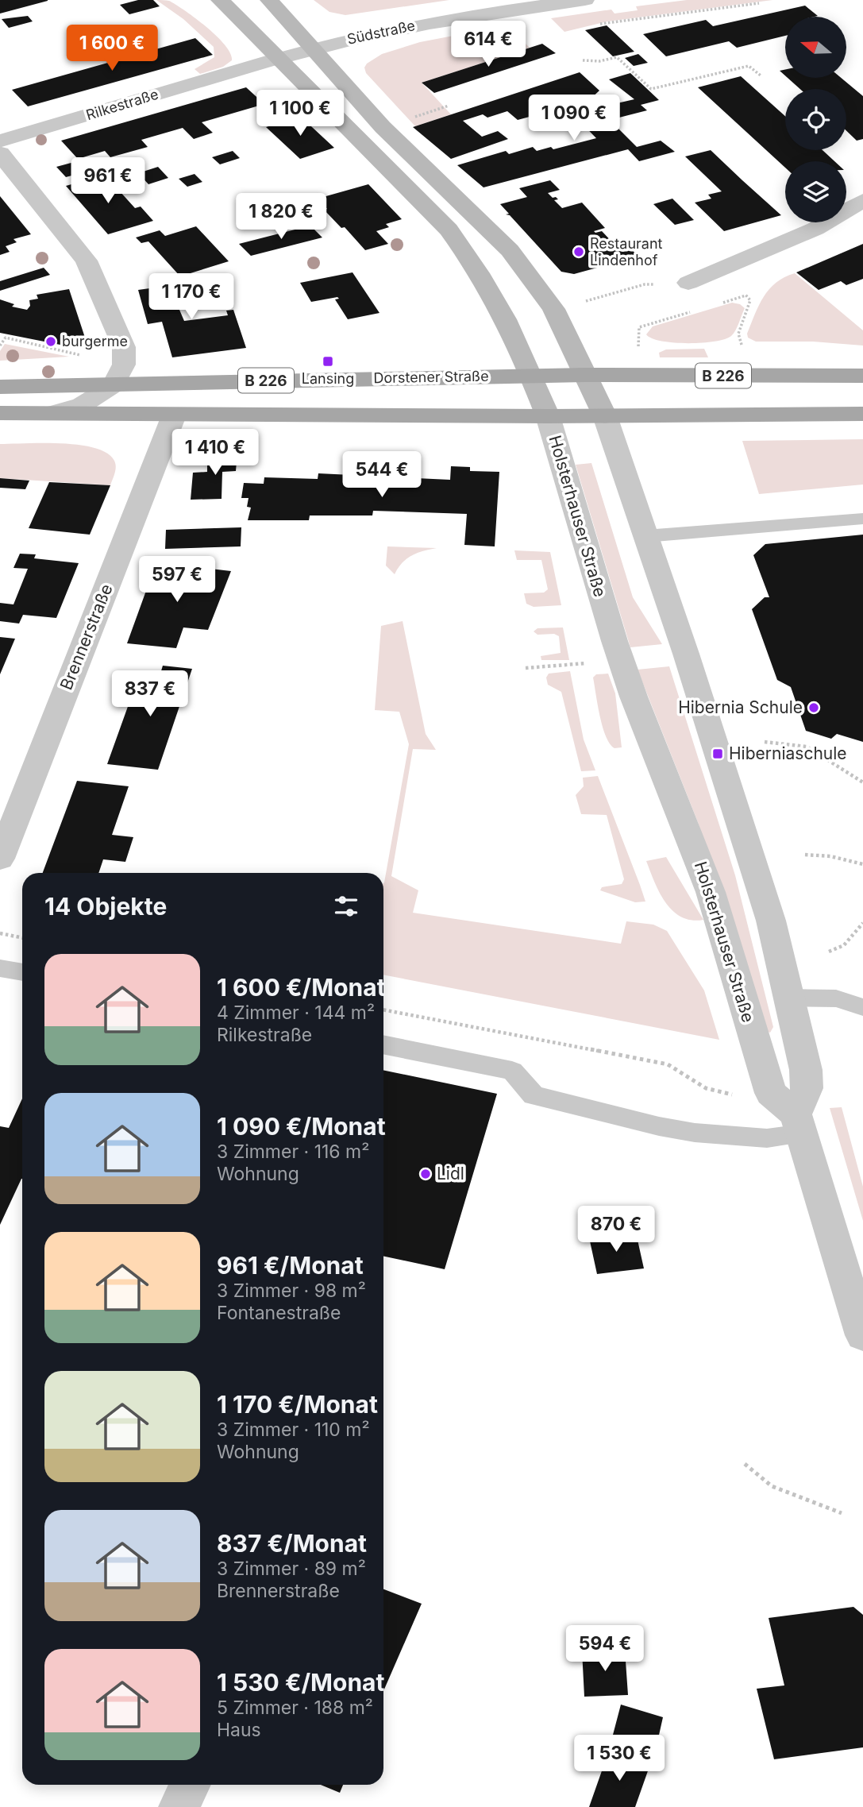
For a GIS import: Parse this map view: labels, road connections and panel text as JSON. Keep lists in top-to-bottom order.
{
  "streets": {
    "main road": ["B 226", "Dorstener Straße", "Holsterhauser Straße"],
    "street": ["Südstraße", "Rilkestraße", "Brennerstraße"]
  },
  "crossings": [
    ["Südstraße", "Rilkestraße"],
    ["Südstraße", "Holsterhauser Straße"],
    ["Rilkestraße", "Holsterhauser Straße"],
    ["B 226", "Holsterhauser Straße"],
    ["B 226", "Brennerstraße"],
    ["Dorstener Straße", "Holsterhauser Straße"]
  ],
  "places": {
    "other": [
      "Restaurant Lindenhof",
      "burgerme",
      "Hibernia Schule",
      "Lidl"
    ],
    "transit": ["Lansing", "Hiberniaschule"]
  },
  "north": "left",
  "page": {
    "price": [
      "614 €",
      "1 600 €",
      "1 100 €",
      "1 090 €",
      "961 €",
      "1 820 €",
      "1 170 €",
      "1 410 €",
      "544 €",
      "597 €",
      "837 €",
      "870 €",
      "594 €",
      "1 530 €"
    ],
    "heading": "14 Objekte",
    "list": [
      {
        "name": "1 600 €/Monat",
        "note": "4 Zimmer · 144 m² · Rilkestraße"
      },
      {
        "name": "1 090 €/Monat",
        "note": "3 Zimmer · 116 m² · Wohnung"
      },
      {
        "name": "961 €/Monat",
        "note": "3 Zimmer · 98 m² · Fontanestraße"
      },
      {
        "name": "1 170 €/Monat",
        "note": "3 Zimmer · 110 m² · Wohnung"
      },
      {
        "name": "837 €/Monat",
        "note": "3 Zimmer · 89 m² · Brennerstraße"
      },
      {
        "name": "1 530 €/Monat",
        "note": "5 Zimmer · 188 m² · Haus"
      }
    ]
  }
}
